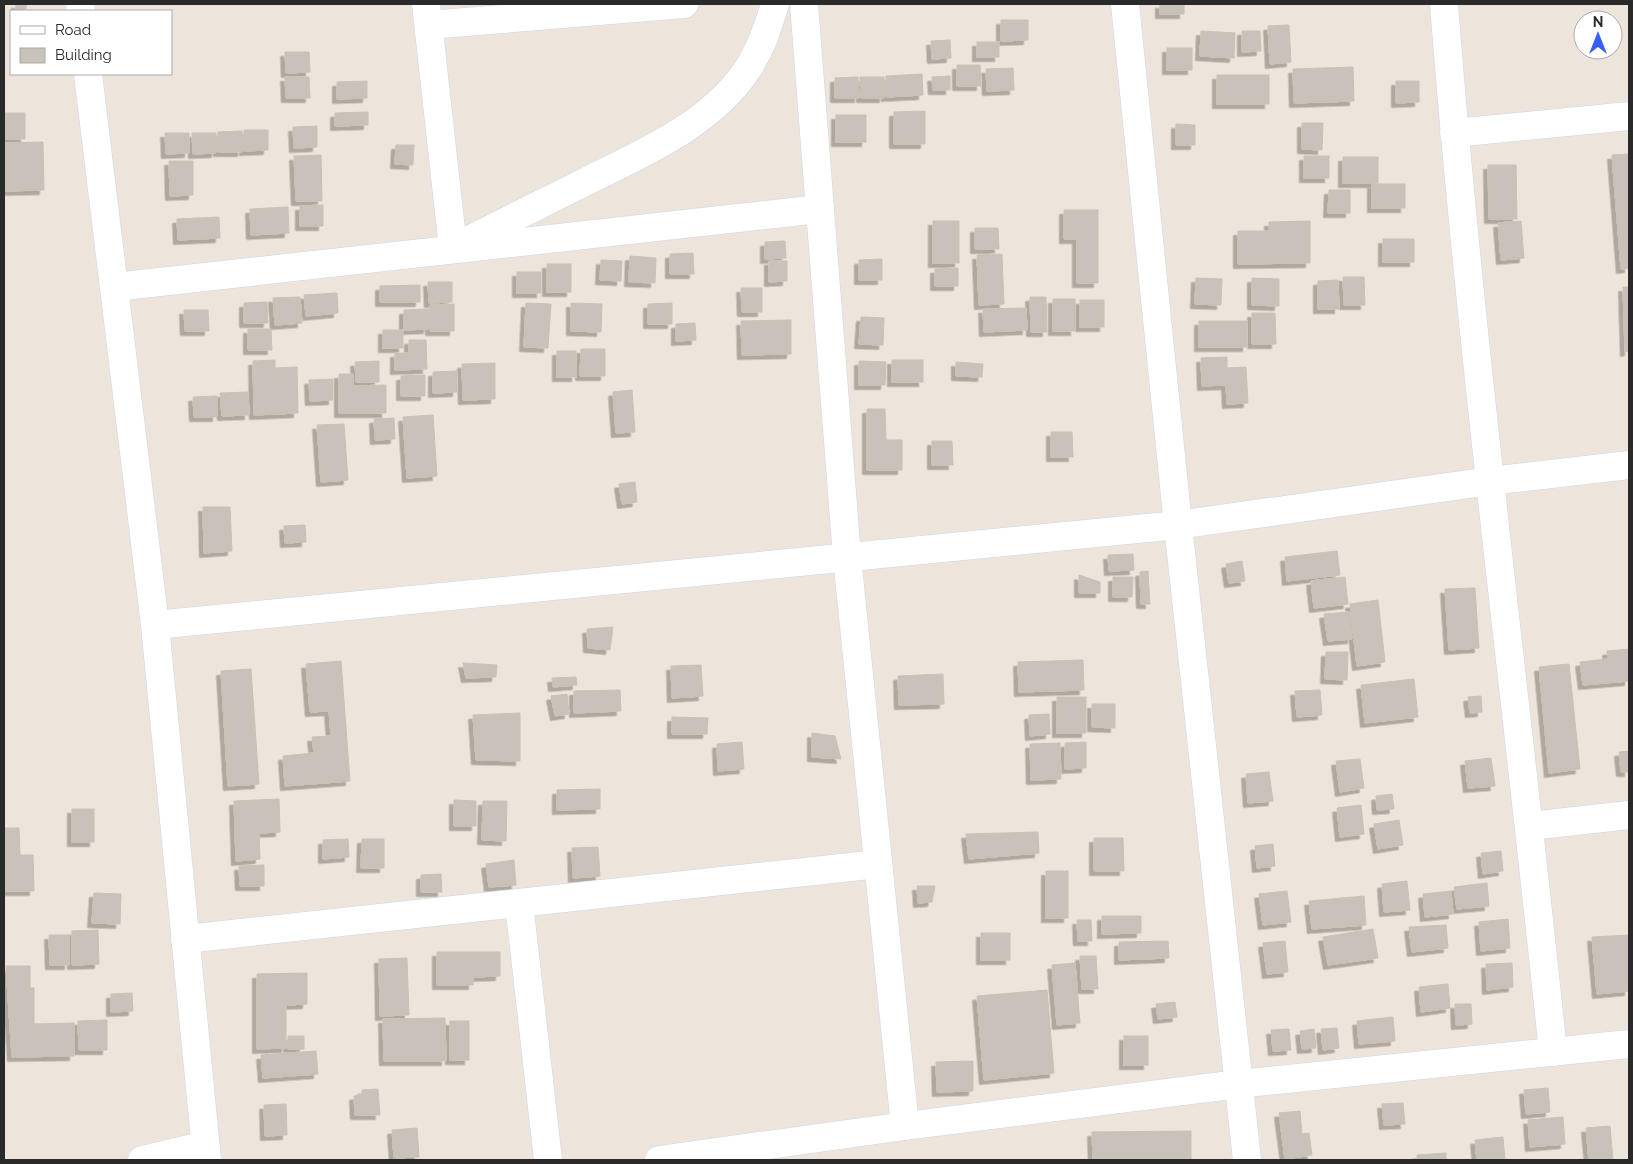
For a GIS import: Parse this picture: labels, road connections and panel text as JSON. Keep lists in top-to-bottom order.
{
  "legend": ["Road", "Building"],
  "north": "top"
}
